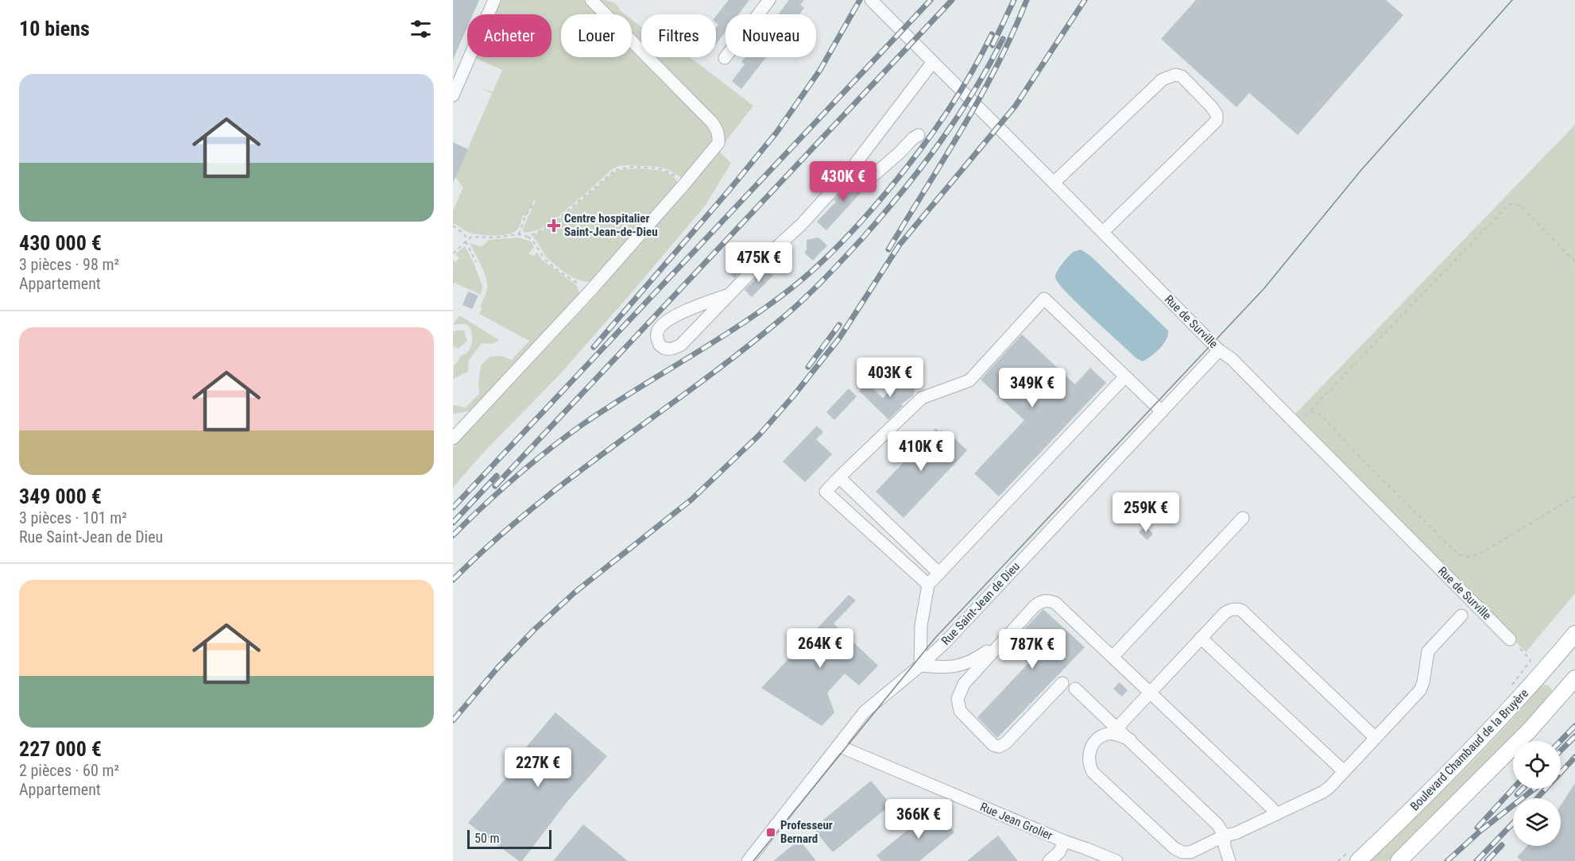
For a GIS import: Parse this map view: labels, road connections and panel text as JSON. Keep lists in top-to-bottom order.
{
  "streets": {
    "main road": ["Boulevard Chambaud de la Bruyère"],
    "street": ["Rue de Surville", "Rue Saint-Jean de Dieu", "Rue Jean Grolier"]
  },
  "crossings": [
    ["Rue de Surville", "Rue Saint-Jean de Dieu"],
    ["Rue de Surville", "Boulevard Chambaud de la Bruyère"],
    ["Rue Saint-Jean de Dieu", "Rue Jean Grolier"]
  ],
  "places": {
    "health": ["Centre hospitalier Saint-Jean-de-Dieu"],
    "transit": ["Professeur Bernard"]
  },
  "scale_bar": "50 m",
  "page": {
    "heading": "10 biens",
    "chip": [
      "Acheter",
      "Louer",
      "Filtres",
      "Nouveau"
    ],
    "list": [
      {
        "name": "430 000 €",
        "note": "3 pièces · 98 m² · Appartement"
      },
      {
        "name": "349 000 €",
        "note": "3 pièces · 101 m² · Rue Saint-Jean de Dieu"
      },
      {
        "name": "227 000 €",
        "note": "2 pièces · 60 m² · Appartement"
      }
    ],
    "price": [
      "430K €",
      "475K €",
      "403K €",
      "349K €",
      "410K €",
      "259K €",
      "264K €",
      "787K €",
      "227K €",
      "366K €"
    ],
    "scale": "50 m"
  }
}
